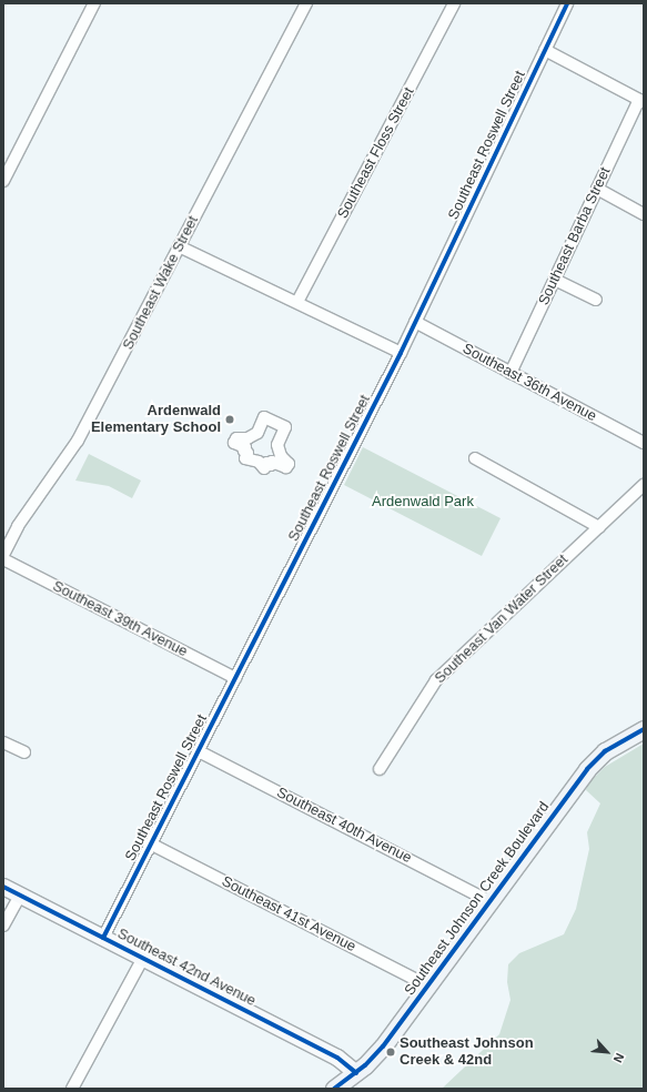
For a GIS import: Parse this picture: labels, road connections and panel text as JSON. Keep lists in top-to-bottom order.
{
  "streets": {
    "main road": ["Southeast Johnson Creek Boulevard"],
    "street": [
      "Southeast Roswell Street",
      "Southeast Floss Street",
      "Southeast Barba Street",
      "Southeast Wake Street",
      "Southeast 36th Avenue",
      "Southeast 39th Avenue",
      "Southeast Van Water Street",
      "Southeast 40th Avenue",
      "Southeast 41st Avenue",
      "Southeast 42nd Avenue"
    ]
  },
  "crossings": [
    ["Southeast Roswell Street", "Southeast 36th Avenue"],
    ["Southeast Roswell Street", "Southeast 39th Avenue"],
    ["Southeast Roswell Street", "Southeast 40th Avenue"],
    ["Southeast Roswell Street", "Southeast 41st Avenue"],
    ["Southeast Roswell Street", "Southeast 42nd Avenue"],
    ["Southeast Barba Street", "Southeast 36th Avenue"],
    ["Southeast 40th Avenue", "Southeast Johnson Creek Boulevard"],
    ["Southeast Johnson Creek Boulevard", "Southeast 41st Avenue"],
    ["Southeast Johnson Creek Boulevard", "Southeast 42nd Avenue"]
  ],
  "parks": ["Ardenwald Park"],
  "places": ["Ardenwald Elementary School", "Southeast Johnson Creek & 42nd"],
  "north": "bottom right"
}
